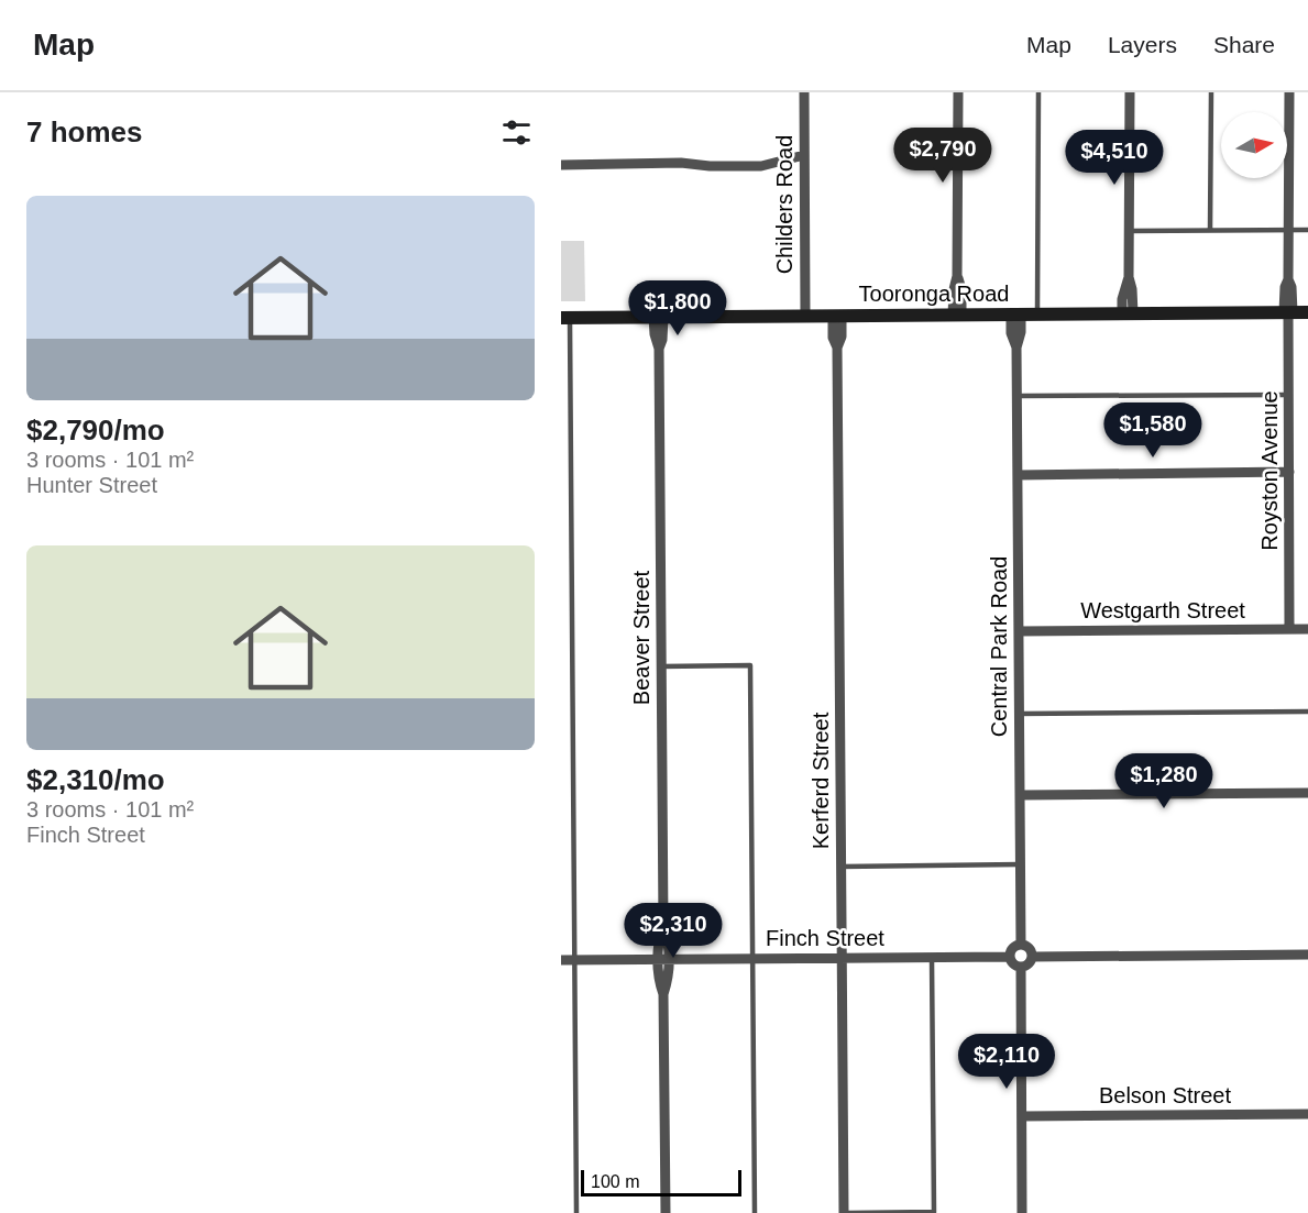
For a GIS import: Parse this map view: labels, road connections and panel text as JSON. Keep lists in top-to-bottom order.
{
  "streets": {
    "main road": ["Tooronga Road"],
    "street": [
      "Childers Road",
      "Royston Avenue",
      "Westgarth Street",
      "Beaver Street",
      "Central Park Road",
      "Kerferd Street",
      "Finch Street",
      "Belson Street"
    ]
  },
  "crossings": [
    ["Childers Road", "Tooronga Road"],
    ["Tooronga Road", "Royston Avenue"],
    ["Tooronga Road", "Beaver Street"],
    ["Tooronga Road", "Central Park Road"],
    ["Tooronga Road", "Kerferd Street"],
    ["Royston Avenue", "Westgarth Street"],
    ["Westgarth Street", "Central Park Road"],
    ["Beaver Street", "Finch Street"],
    ["Central Park Road", "Finch Street"],
    ["Kerferd Street", "Finch Street"]
  ],
  "scale_bar": "100 m",
  "north": "right",
  "page": {
    "header": "Map",
    "nav": ["Map", "Layers", "Share"],
    "heading": "7 homes",
    "price": [
      "$2,790",
      "$4,510",
      "$1,800",
      "$1,580",
      "$1,280",
      "$2,310",
      "$2,110"
    ],
    "list": [
      {
        "name": "$2,790/mo",
        "note": "3 rooms · 101 m² · Hunter Street"
      },
      {
        "name": "$2,310/mo",
        "note": "3 rooms · 101 m² · Finch Street"
      }
    ],
    "scale": "100 m"
  }
}
